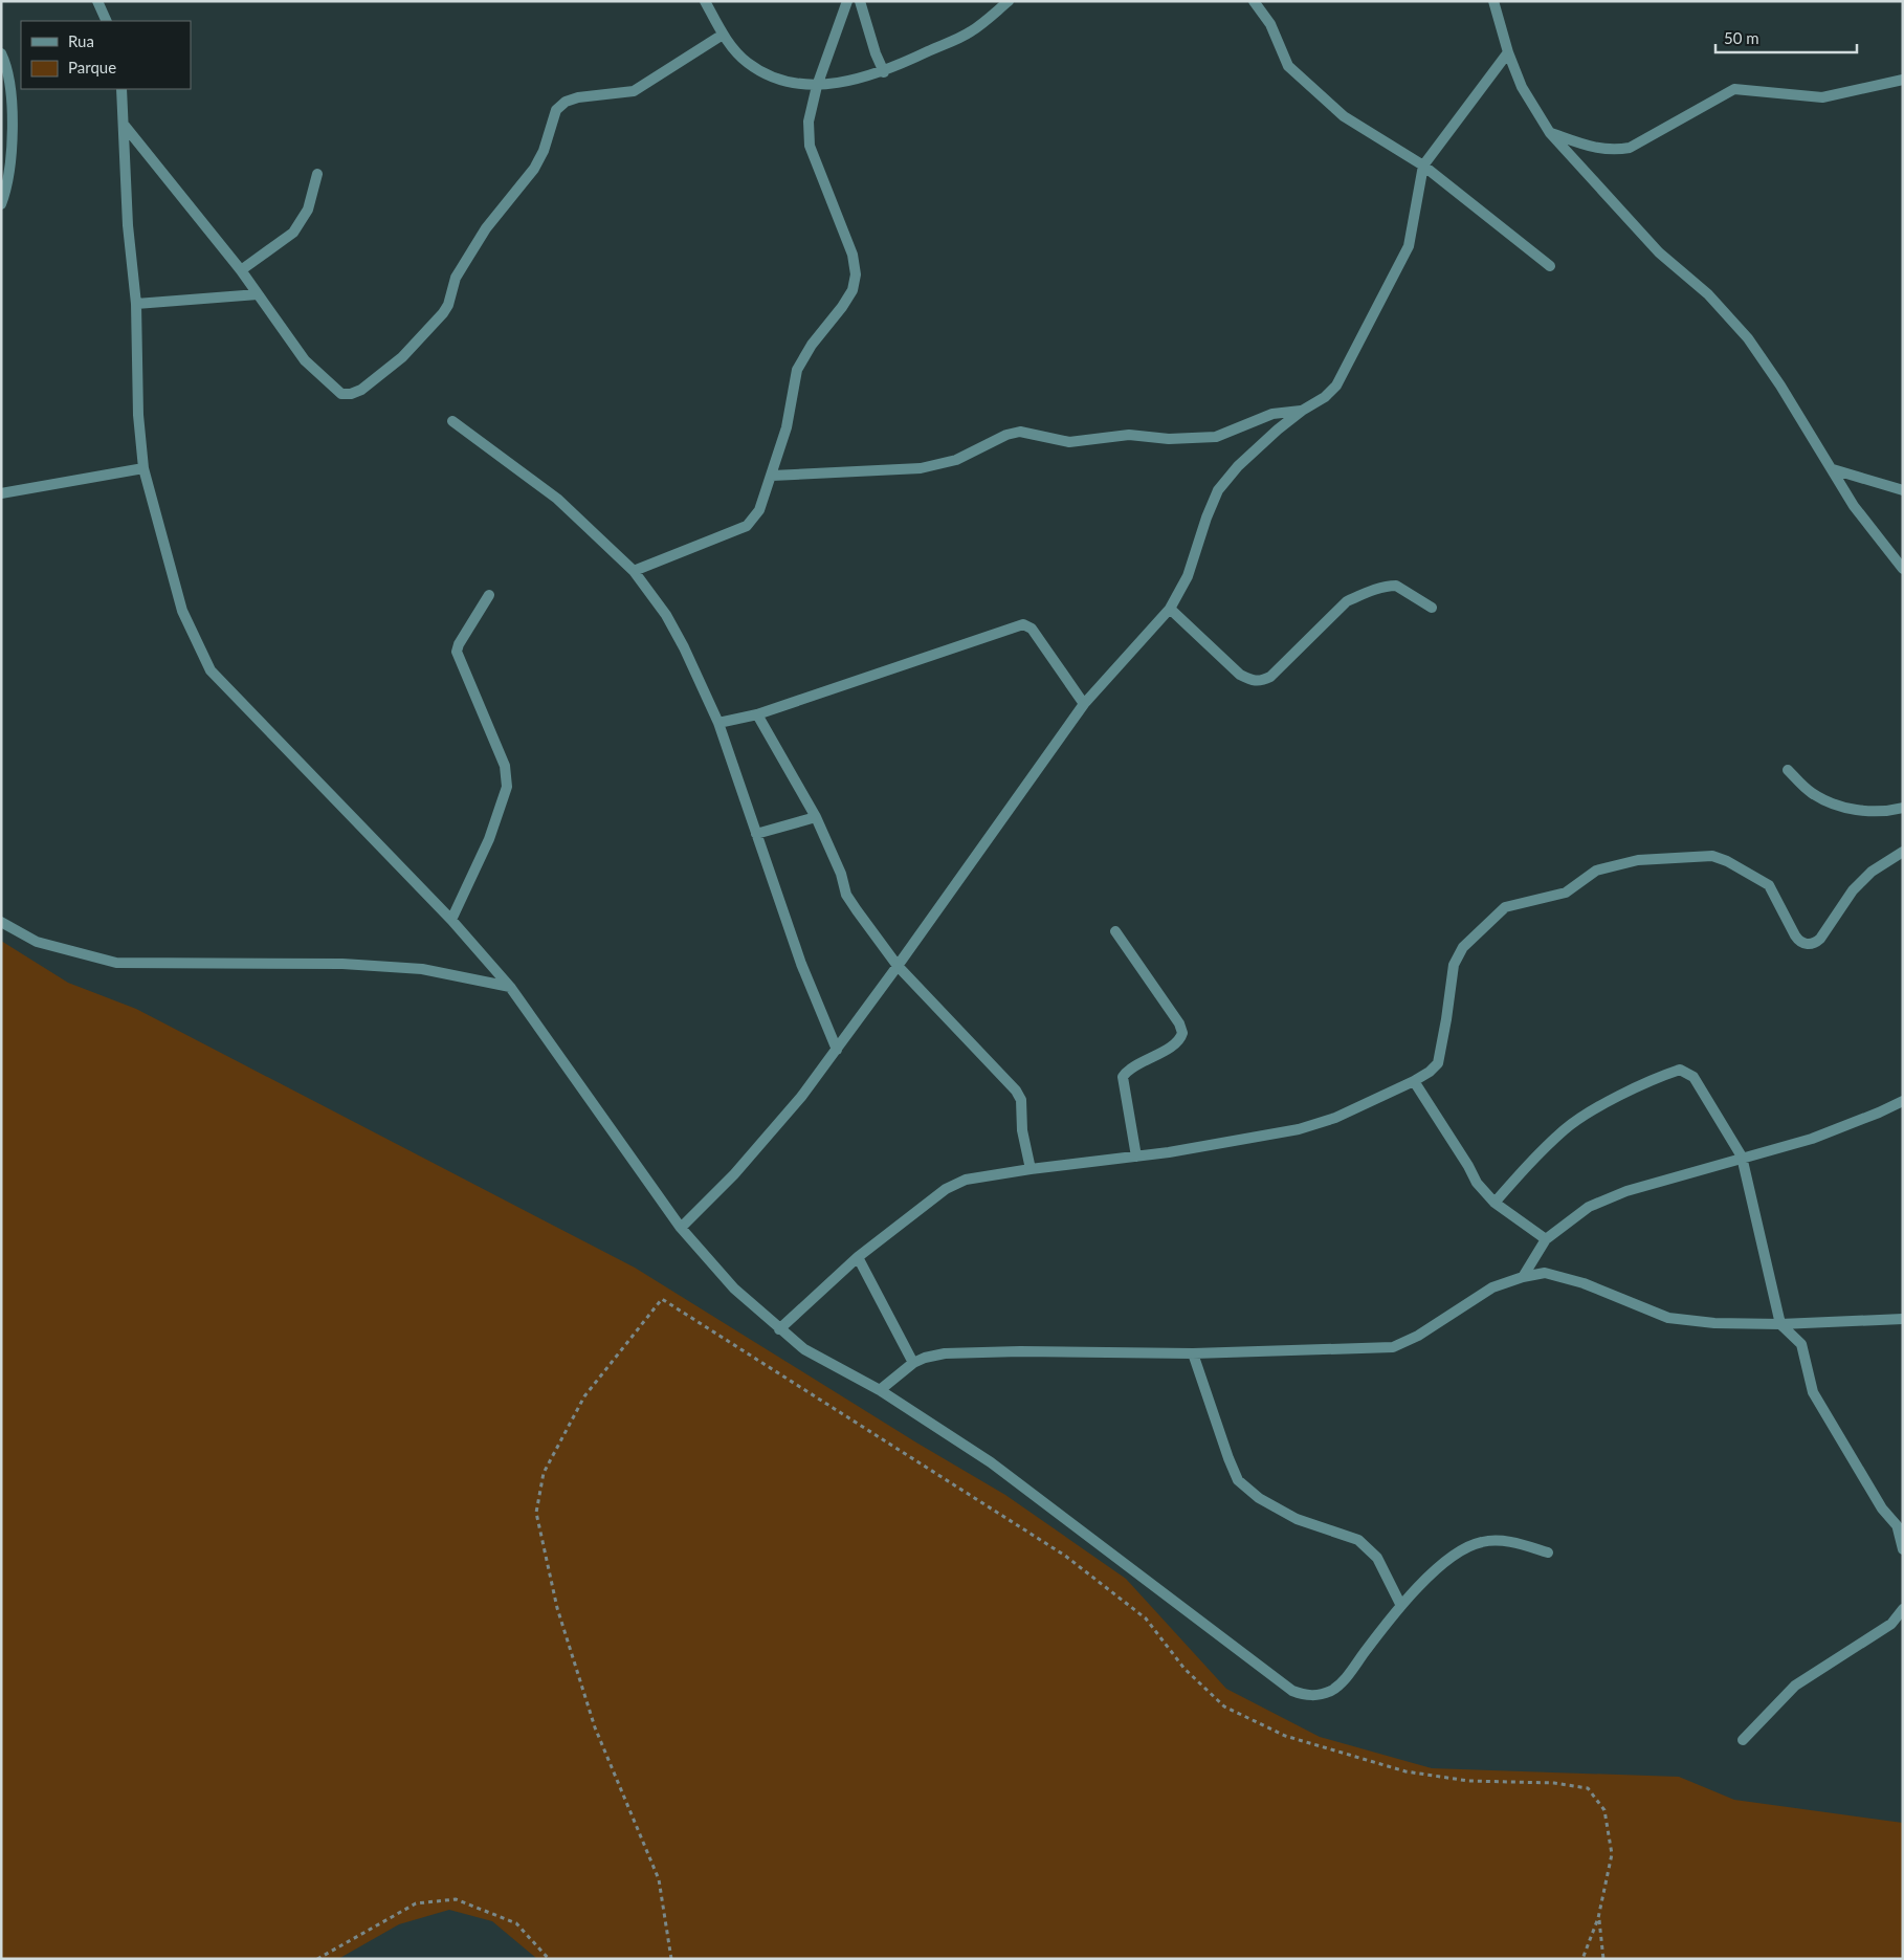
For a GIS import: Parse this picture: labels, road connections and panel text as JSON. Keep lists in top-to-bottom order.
{
  "legend": ["Rua", "Parque"],
  "scale_bar": "50 m"
}
